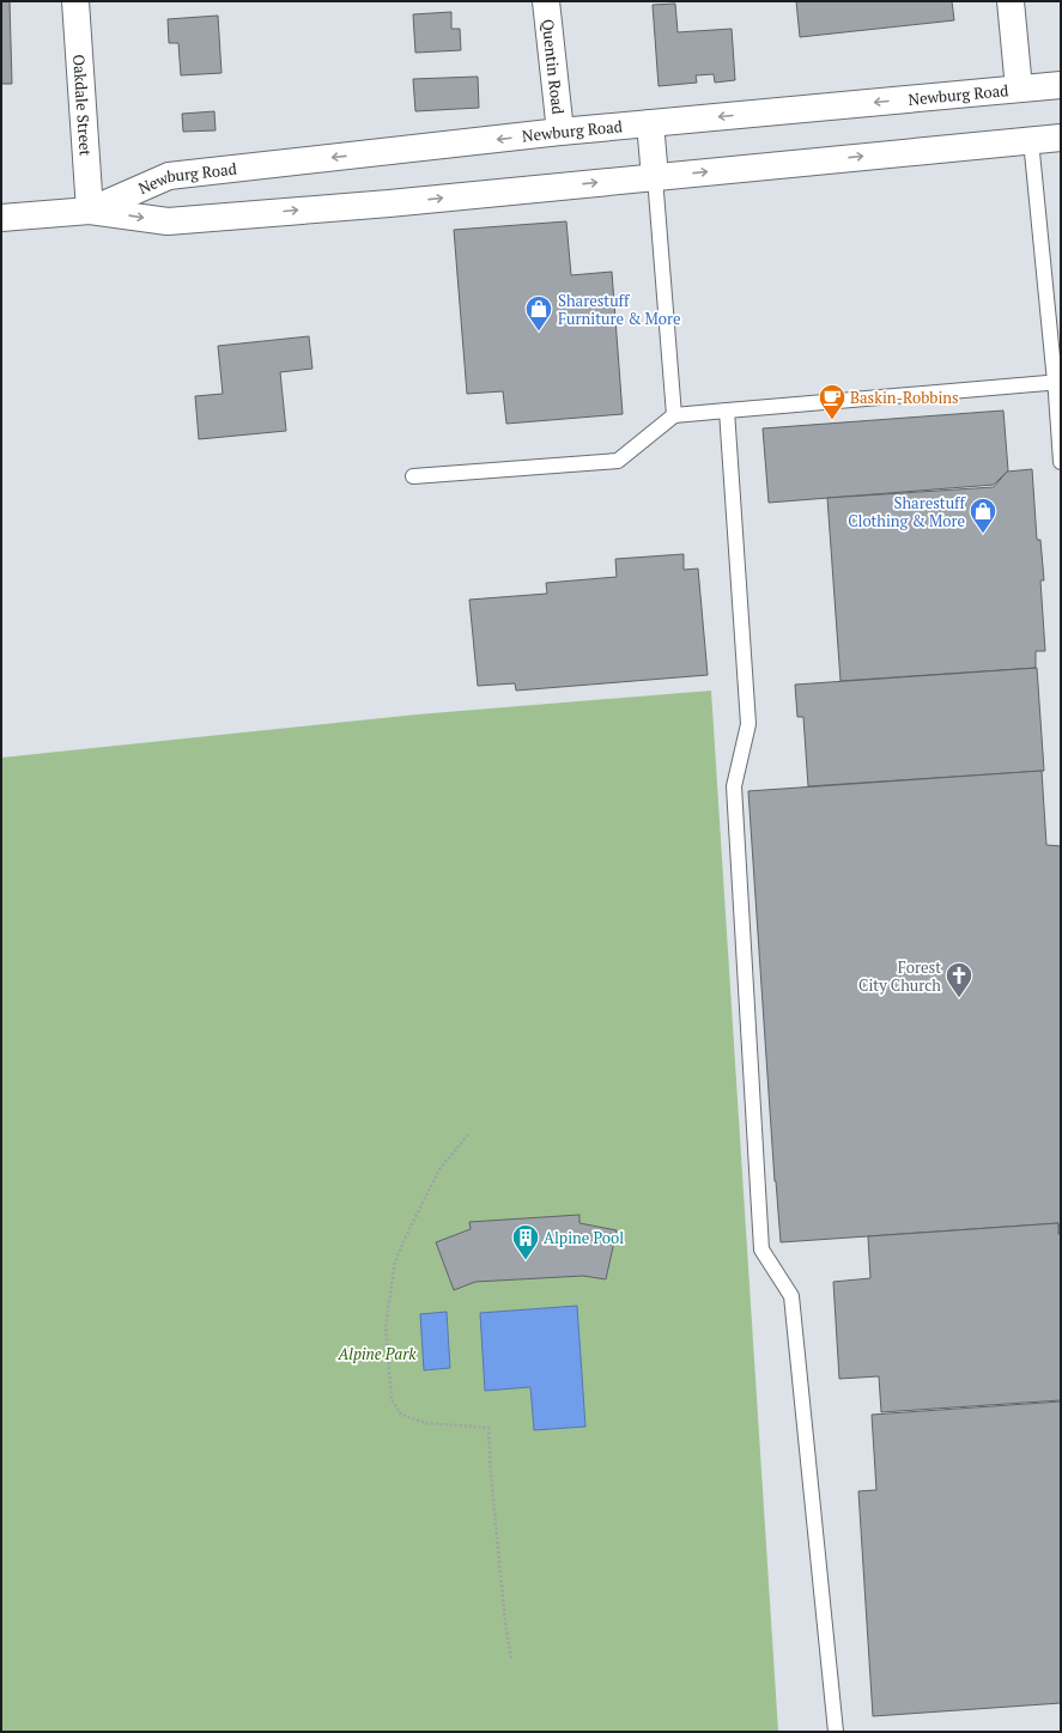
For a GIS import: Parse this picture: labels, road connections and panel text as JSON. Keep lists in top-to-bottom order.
{
  "streets": {
    "main road": ["Quentin Road", "Newburg Road", "Oakdale Street"]
  },
  "crossings": [
    ["Quentin Road", "Newburg Road"],
    ["Newburg Road", "Oakdale Street"]
  ],
  "parks": ["Alpine Park"],
  "places": {
    "shop": ["Sharestuff Furniture & More", "Sharestuff Clothing & More"],
    "cafe": ["Baskin-Robbins"],
    "church": ["Forest City Church"],
    "building": ["Alpine Pool"]
  }
}
